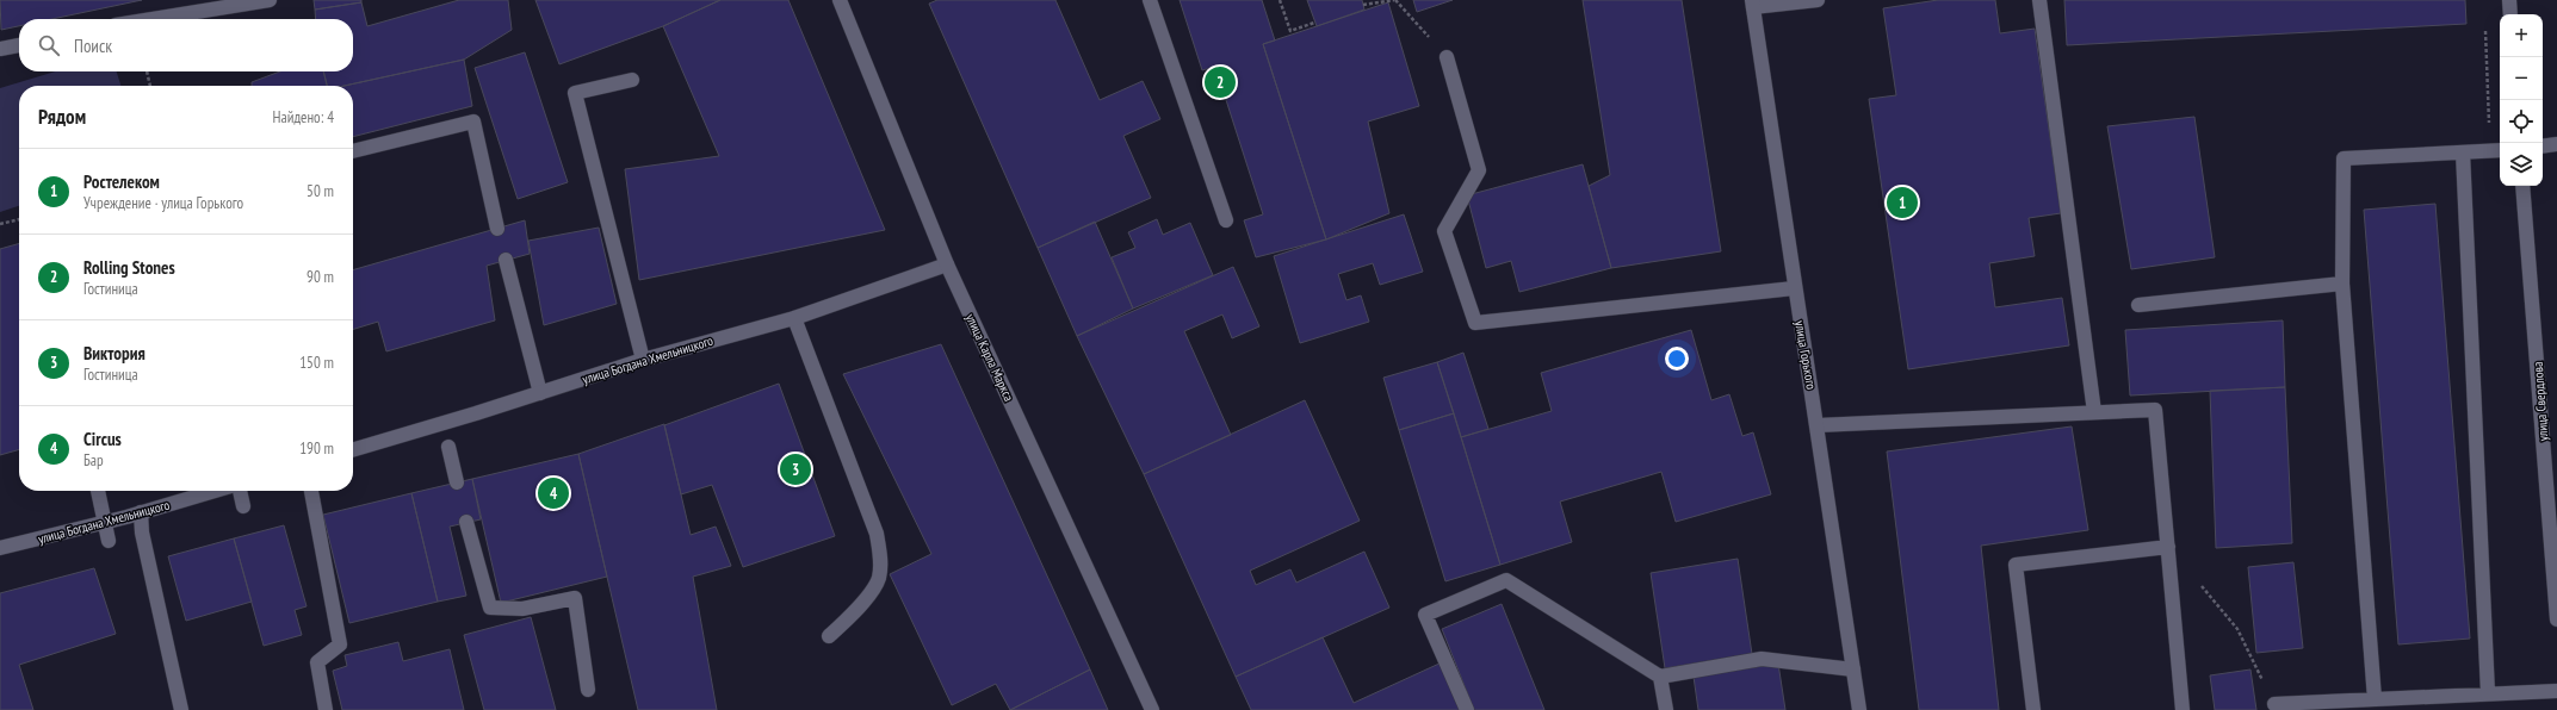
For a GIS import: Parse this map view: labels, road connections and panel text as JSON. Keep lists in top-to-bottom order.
{
  "streets": {
    "street": [
      "улица Горького",
      "улица Карла Маркса",
      "улица Богдана Хмельницкого",
      "улица Свердлова"
    ]
  },
  "crossings": [
    ["улица Карла Маркса", "улица Богдана Хмельницкого"]
  ],
  "page": {
    "map_buttons": ["+", "−"],
    "search": "Поиск",
    "pins": [
      "2",
      "1",
      "3",
      "4"
    ],
    "heading": ["Рядом", "Найдено: 4"],
    "list": [
      {
        "mark": "1",
        "name": "Ростелеком",
        "note": "Учреждение · улица Горького",
        "value": "50 m"
      },
      {
        "mark": "2",
        "name": "Rolling Stones",
        "note": "Гостиница",
        "value": "90 m"
      },
      {
        "mark": "3",
        "name": "Виктория",
        "note": "Гостиница",
        "value": "150 m"
      },
      {
        "mark": "4",
        "name": "Circus",
        "note": "Бар",
        "value": "190 m"
      }
    ]
  }
}
